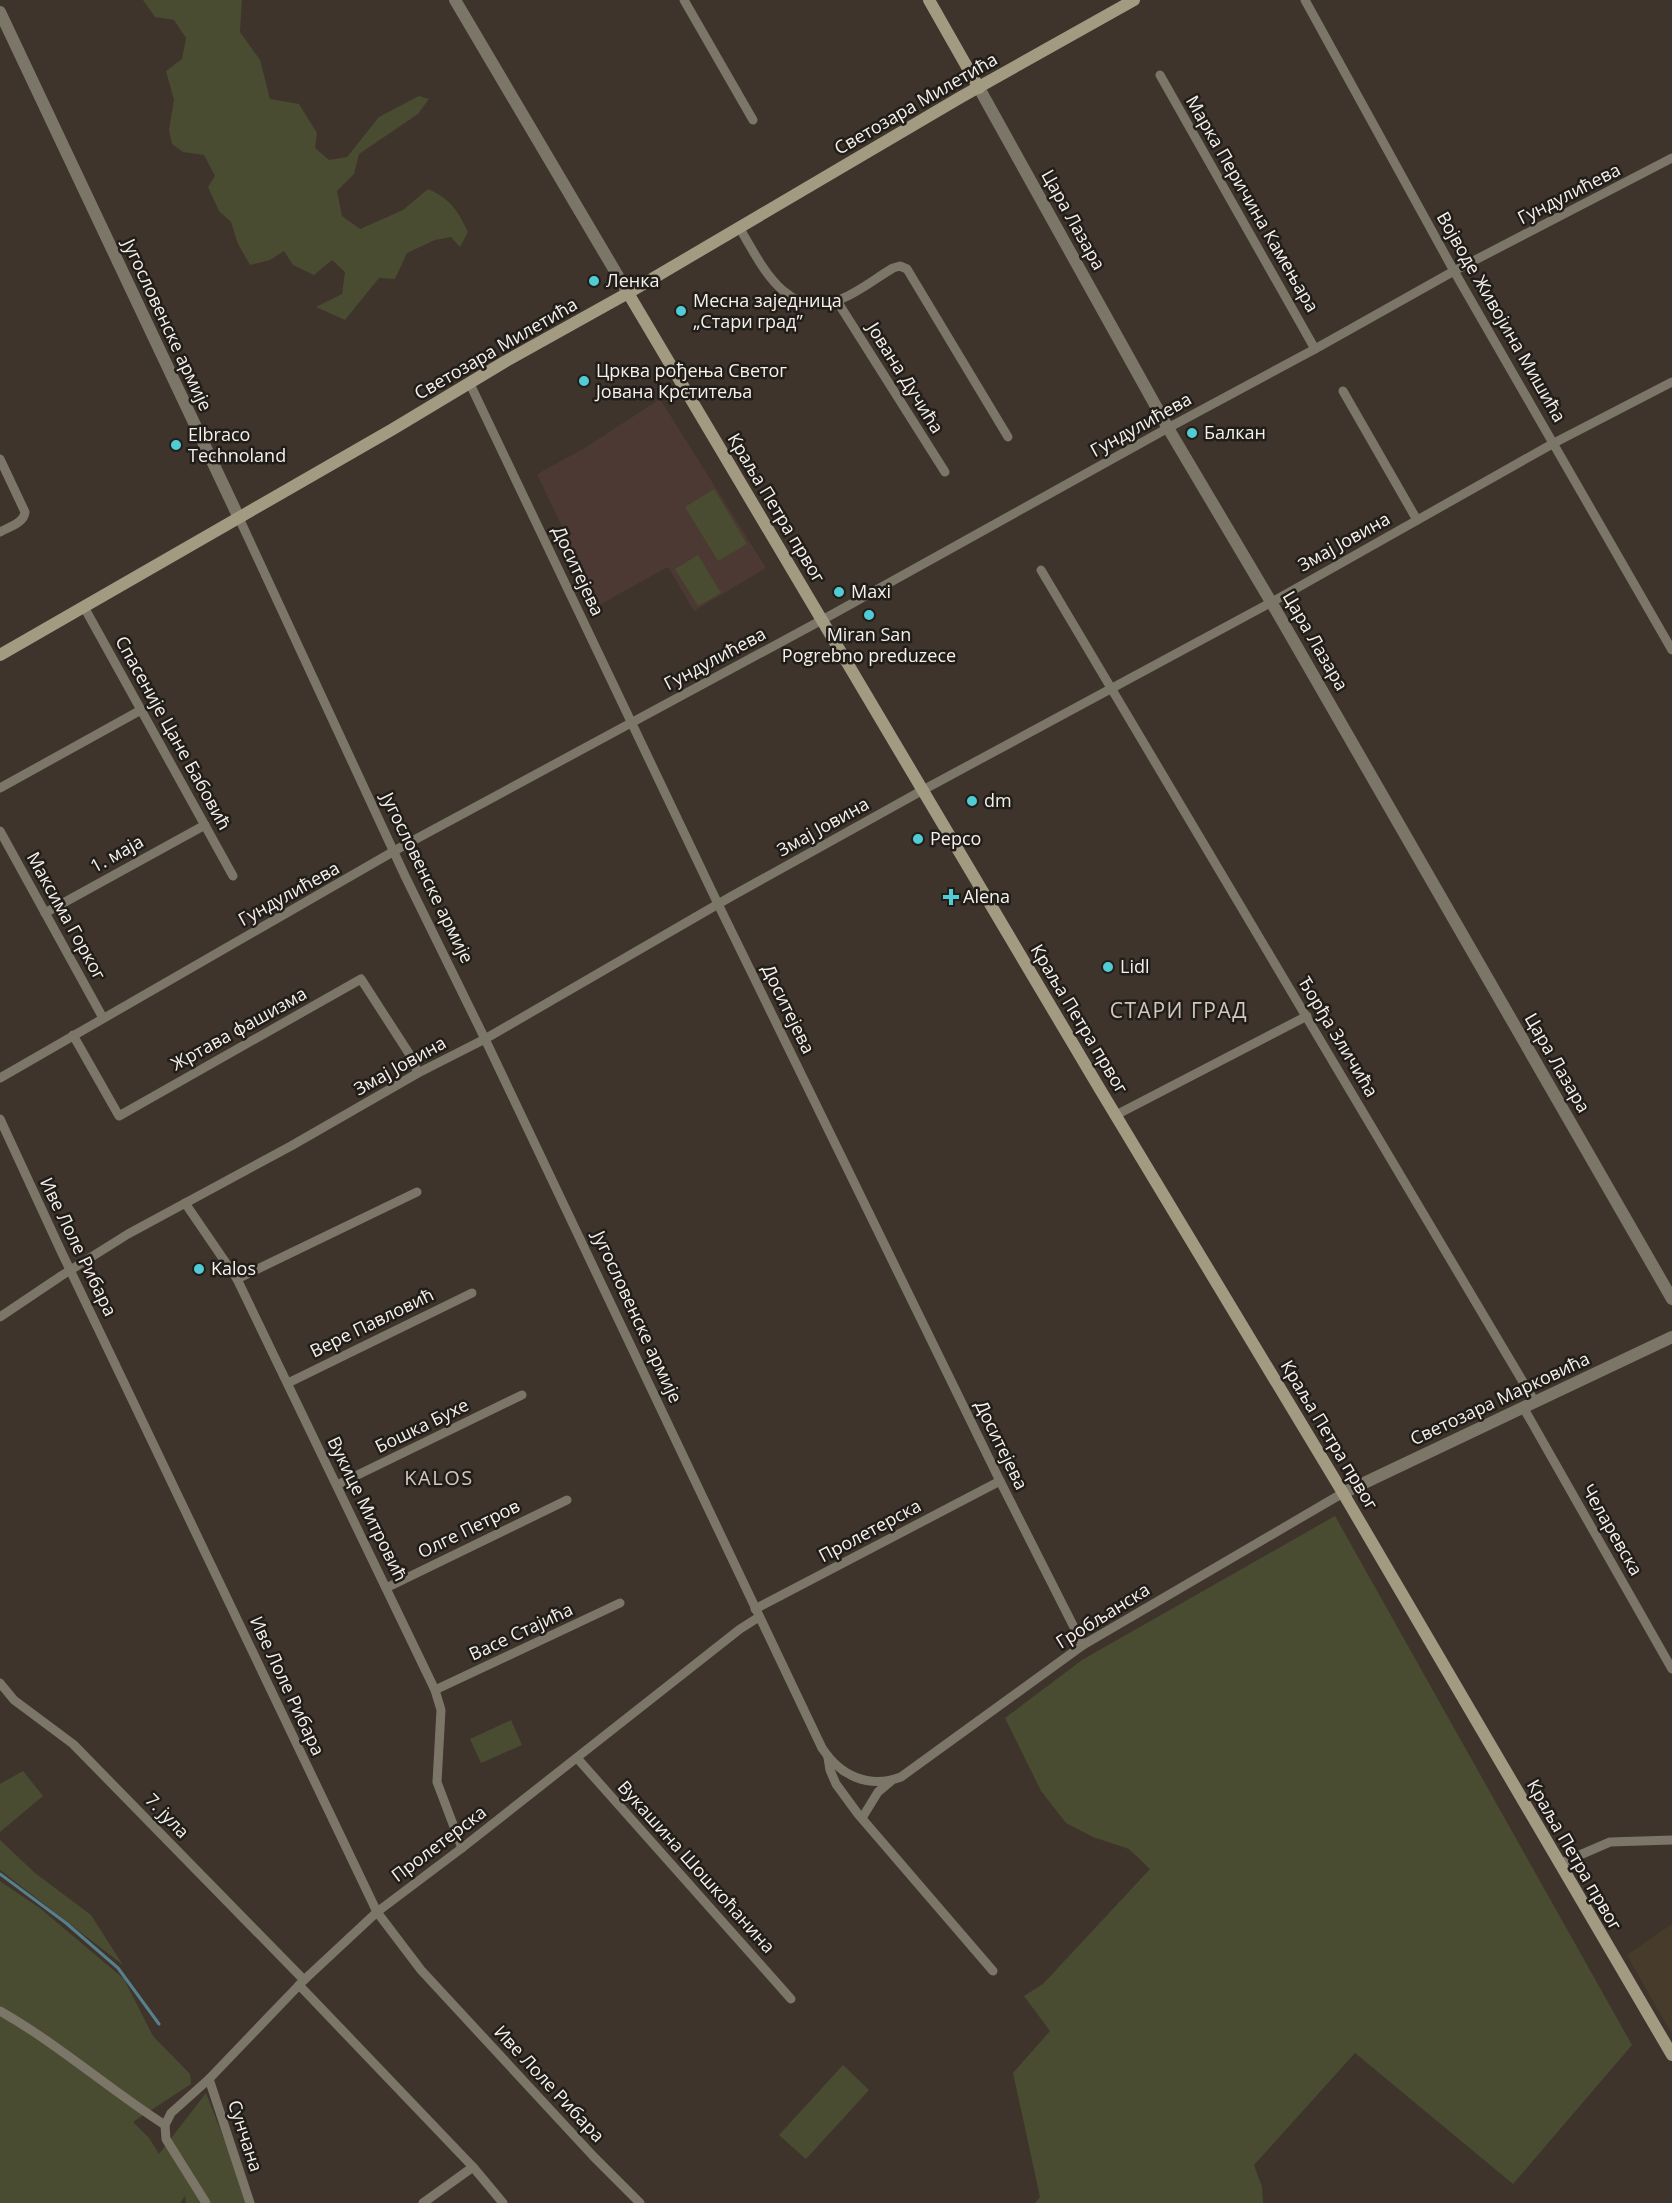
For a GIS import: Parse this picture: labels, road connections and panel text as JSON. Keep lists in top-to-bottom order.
{
  "streets": {
    "main road": ["Светозара Милетића", "Цара Лазара", "Краља Петра првог"],
    "street": [
      "Гундулићева",
      "Марка Перичина Камењара",
      "Војводе Живојина Мишића",
      "Југословенске армије",
      "Јована Дучића",
      "Змај Јовина",
      "Доситејева",
      "Спасеније Цане Бабовић",
      "1. маја",
      "Максима Горког",
      "Жртава фашизма",
      "Ђорђа Зличића",
      "Иве Лоле Рибара",
      "Вере Павловић",
      "Светозара Марковића",
      "Бошка Бухе",
      "Вукице Митровић",
      "Олге Петров",
      "Челаревска",
      "Пролетерска",
      "Гробљанска",
      "Васе Стајића",
      "7. јула",
      "Вукашина Шошкоћанина",
      "Сунчана"
    ]
  },
  "crossings": [
    ["Светозара Милетића", "Цара Лазара"],
    ["Светозара Милетића", "Југословенске армије"],
    ["Светозара Милетића", "Краља Петра првог"],
    ["Светозара Милетића", "Доситејева"],
    ["Светозара Милетића", "Спасеније Цане Бабовић"],
    ["Гундулићева", "Марка Перичина Камењара"],
    ["Гундулићева", "Цара Лазара"],
    ["Гундулићева", "Војводе Живојина Мишића"],
    ["Гундулићева", "Југословенске армије"],
    ["Гундулићева", "Краља Петра првог"],
    ["Гундулићева", "Доситејева"],
    ["Гундулићева", "Максима Горког"],
    ["Гундулићева", "Жртава фашизма"],
    ["Цара Лазара", "Змај Јовина"],
    ["Војводе Живојина Мишића", "Змај Јовина"],
    ["Југословенске армије", "Змај Јовина"],
    ["Југословенске армије", "Пролетерска"],
    ["Југословенске армије", "Гробљанска"],
    ["Краља Петра првог", "Змај Јовина"],
    ["Краља Петра првог", "Светозара Марковића"],
    ["Краља Петра првог", "Гробљанска"],
    ["Змај Јовина", "Доситејева"],
    ["Змај Јовина", "Жртава фашизма"],
    ["Змај Јовина", "Ђорђа Зличића"],
    ["Змај Јовина", "Иве Лоле Рибара"],
    ["Змај Јовина", "Вукице Митровић"],
    ["Доситејева", "Пролетерска"],
    ["Доситејева", "Гробљанска"],
    ["Спасеније Цане Бабовић", "1. маја"],
    ["1. маја", "Максима Горког"],
    ["Ђорђа Зличића", "Светозара Марковића"],
    ["Иве Лоле Рибара", "Пролетерска"],
    ["Вере Павловић", "Вукице Митровић"],
    ["Светозара Марковића", "Челаревска"],
    ["Светозара Марковића", "Гробљанска"],
    ["Бошка Бухе", "Вукице Митровић"],
    ["Вукице Митровић", "Олге Петров"],
    ["Вукице Митровић", "Пролетерска"],
    ["Вукице Митровић", "Васе Стајића"],
    ["Пролетерска", "7. јула"],
    ["Пролетерска", "Вукашина Шошкоћанина"],
    ["Пролетерска", "Сунчана"]
  ],
  "districts": ["СТАРИ ГРАД", "KALOS"],
  "places": {
    "other": [
      "Ленка",
      "Месна заједница „Стари град”",
      "Црква рођења Светог Јована Крститеља",
      "Балкан",
      "Elbraco Technoland",
      "Maxi",
      "Miran San Pogrebno preduzece",
      "dm",
      "Pepco",
      "Lidl",
      "Kalos"
    ],
    "health": ["Alena"]
  }
}
